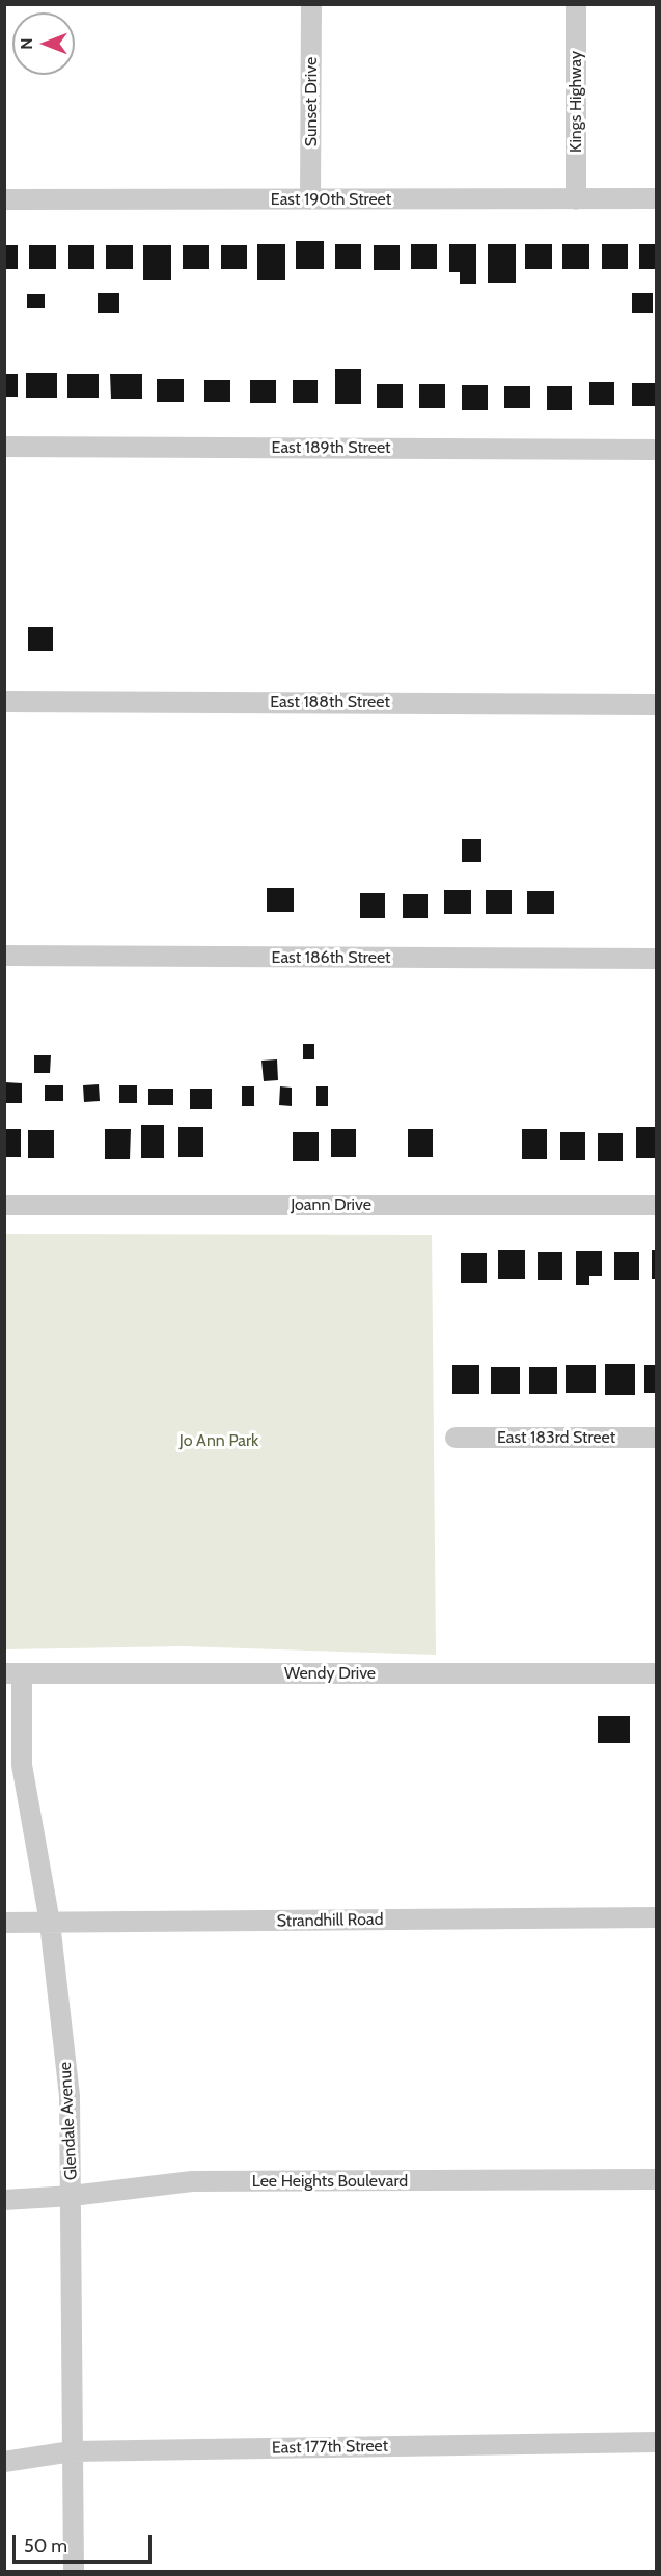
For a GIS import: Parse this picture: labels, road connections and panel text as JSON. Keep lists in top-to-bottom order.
{
  "streets": {
    "street": [
      "Sunset Drive",
      "Kings Highway",
      "East 190th Street",
      "East 189th Street",
      "East 188th Street",
      "East 186th Street",
      "Joann Drive",
      "East 183rd Street",
      "Wendy Drive",
      "Strandhill Road",
      "Glendale Avenue",
      "Lee Heights Boulevard",
      "East 177th Street"
    ]
  },
  "crossings": [
    ["Sunset Drive", "East 190th Street"],
    ["Kings Highway", "East 190th Street"],
    ["Wendy Drive", "Glendale Avenue"],
    ["Strandhill Road", "Glendale Avenue"],
    ["Glendale Avenue", "Lee Heights Boulevard"],
    ["Glendale Avenue", "East 177th Street"]
  ],
  "parks": ["Jo Ann Park"],
  "scale_bar": "50 m",
  "north": "left"
}
